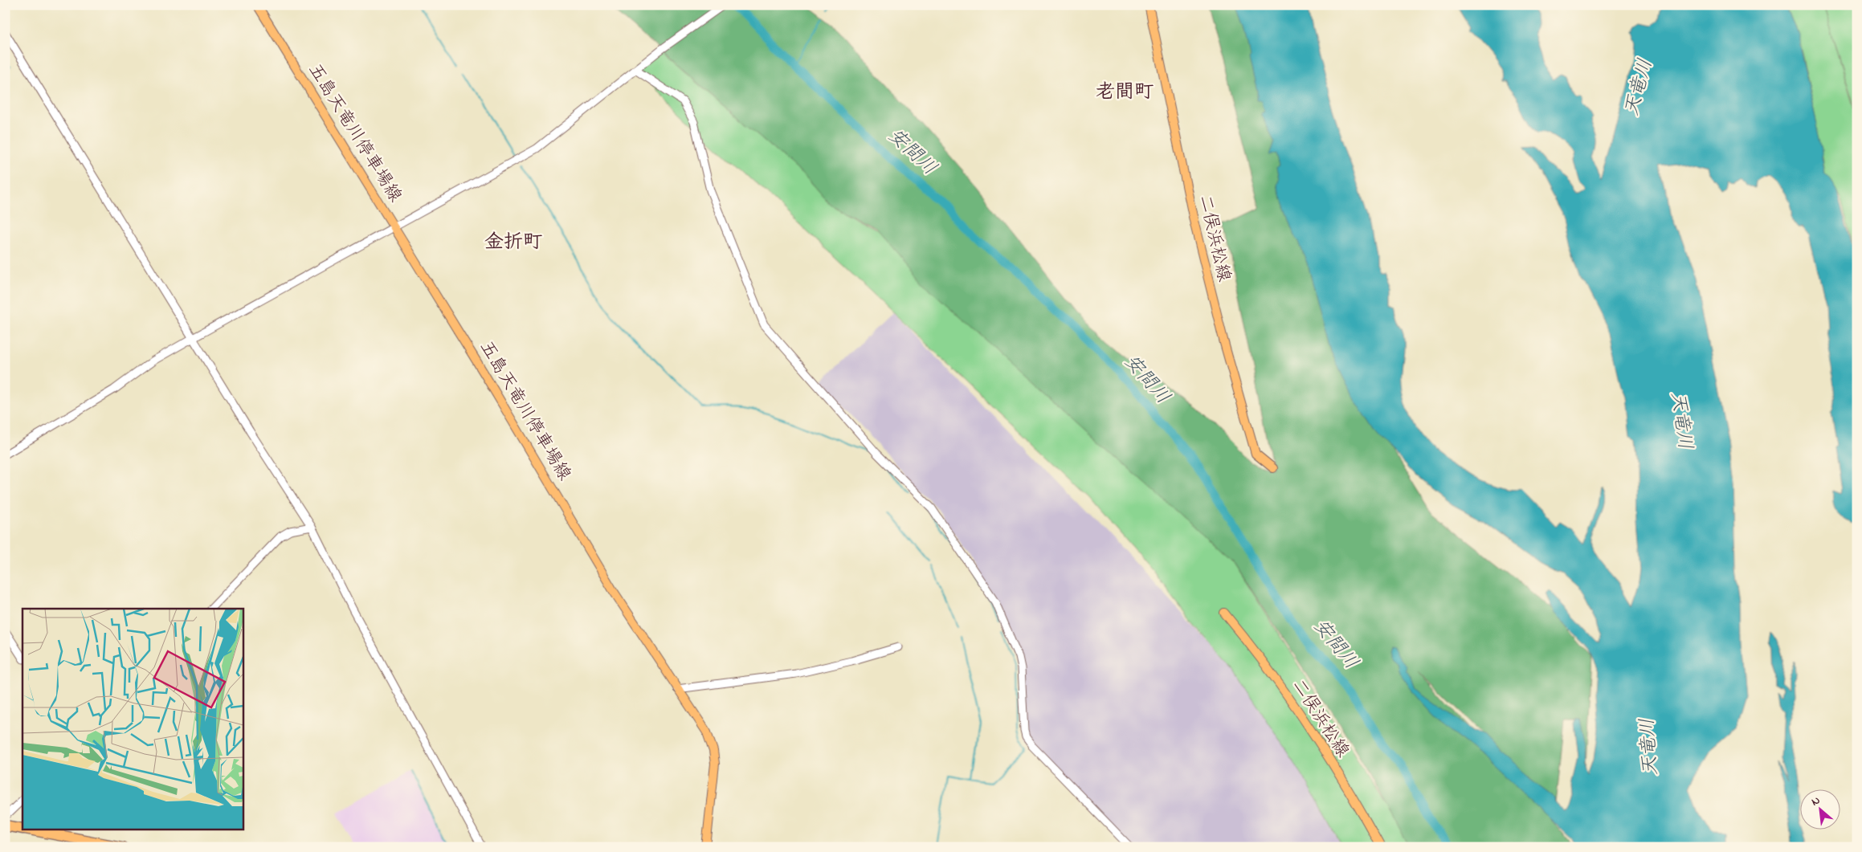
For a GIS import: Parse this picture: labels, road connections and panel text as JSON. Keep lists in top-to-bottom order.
{
  "streets": {
    "main road": ["五島天竜川停車場線", "二俣浜松線"]
  },
  "districts": ["老間町", "金折町"],
  "water": ["天竜川", "安間川"],
  "north": "top left"
}
